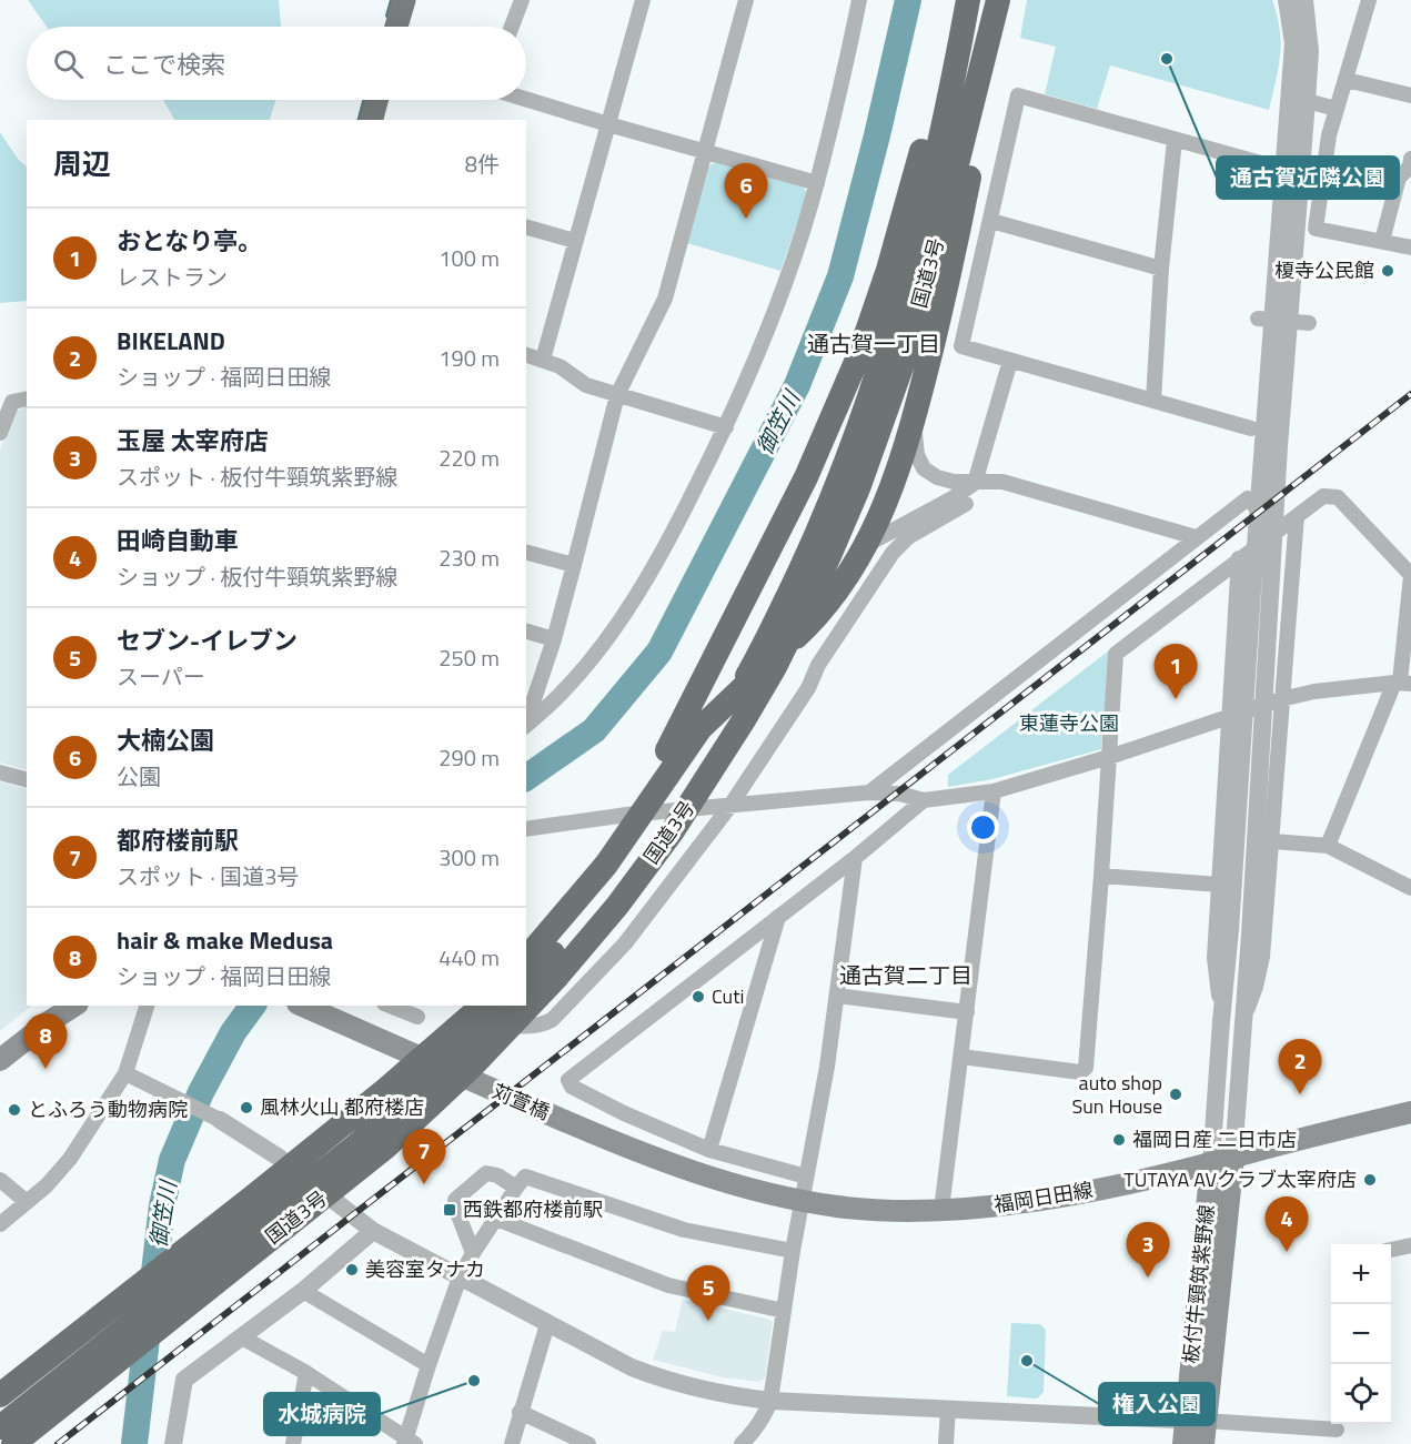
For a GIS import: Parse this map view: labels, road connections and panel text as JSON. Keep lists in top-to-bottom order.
{
  "streets": {
    "highway": ["国道3号"],
    "main road": ["苅萱橋", "福岡日田線", "板付牛頸筑紫野線"]
  },
  "crossings": [
    ["苅萱橋", "福岡日田線"],
    ["福岡日田線", "板付牛頸筑紫野線"]
  ],
  "districts": ["通古賀一丁目", "通古賀二丁目"],
  "water": ["御笠川"],
  "parks": ["東蓮寺公園"],
  "places": {
    "other": [
      "通古賀近隣公園",
      "榎寺公民館",
      "Cuti",
      "auto shop Sun House",
      "風林火山 都府楼店",
      "とふろう動物病院",
      "福岡日産 二日市店",
      "TUTAYA AVクラブ太宰府店",
      "美容室タナカ",
      "権入公園",
      "水城病院"
    ],
    "transit": ["西鉄都府楼前駅"]
  },
  "page": {
    "search": "ここで検索",
    "heading": ["周辺", "8件"],
    "pins": [
      "6",
      "1",
      "8",
      "2",
      "7",
      "4",
      "3",
      "5"
    ],
    "list": [
      {
        "mark": "1",
        "name": "おとなり亭。",
        "note": "レストラン",
        "value": "100 m"
      },
      {
        "mark": "2",
        "name": "BIKELAND",
        "note": "ショップ · 福岡日田線",
        "value": "190 m"
      },
      {
        "mark": "3",
        "name": "玉屋 太宰府店",
        "note": "スポット · 板付牛頸筑紫野線",
        "value": "220 m"
      },
      {
        "mark": "4",
        "name": "田崎自動車",
        "note": "ショップ · 板付牛頸筑紫野線",
        "value": "230 m"
      },
      {
        "mark": "5",
        "name": "セブン-イレブン",
        "note": "スーパー",
        "value": "250 m"
      },
      {
        "mark": "6",
        "name": "大楠公園",
        "note": "公園",
        "value": "290 m"
      },
      {
        "mark": "7",
        "name": "都府楼前駅",
        "note": "スポット · 国道3号",
        "value": "300 m"
      },
      {
        "mark": "8",
        "name": "hair & make Medusa",
        "note": "ショップ · 福岡日田線",
        "value": "440 m"
      }
    ],
    "map_buttons": ["+", "−"]
  }
}
